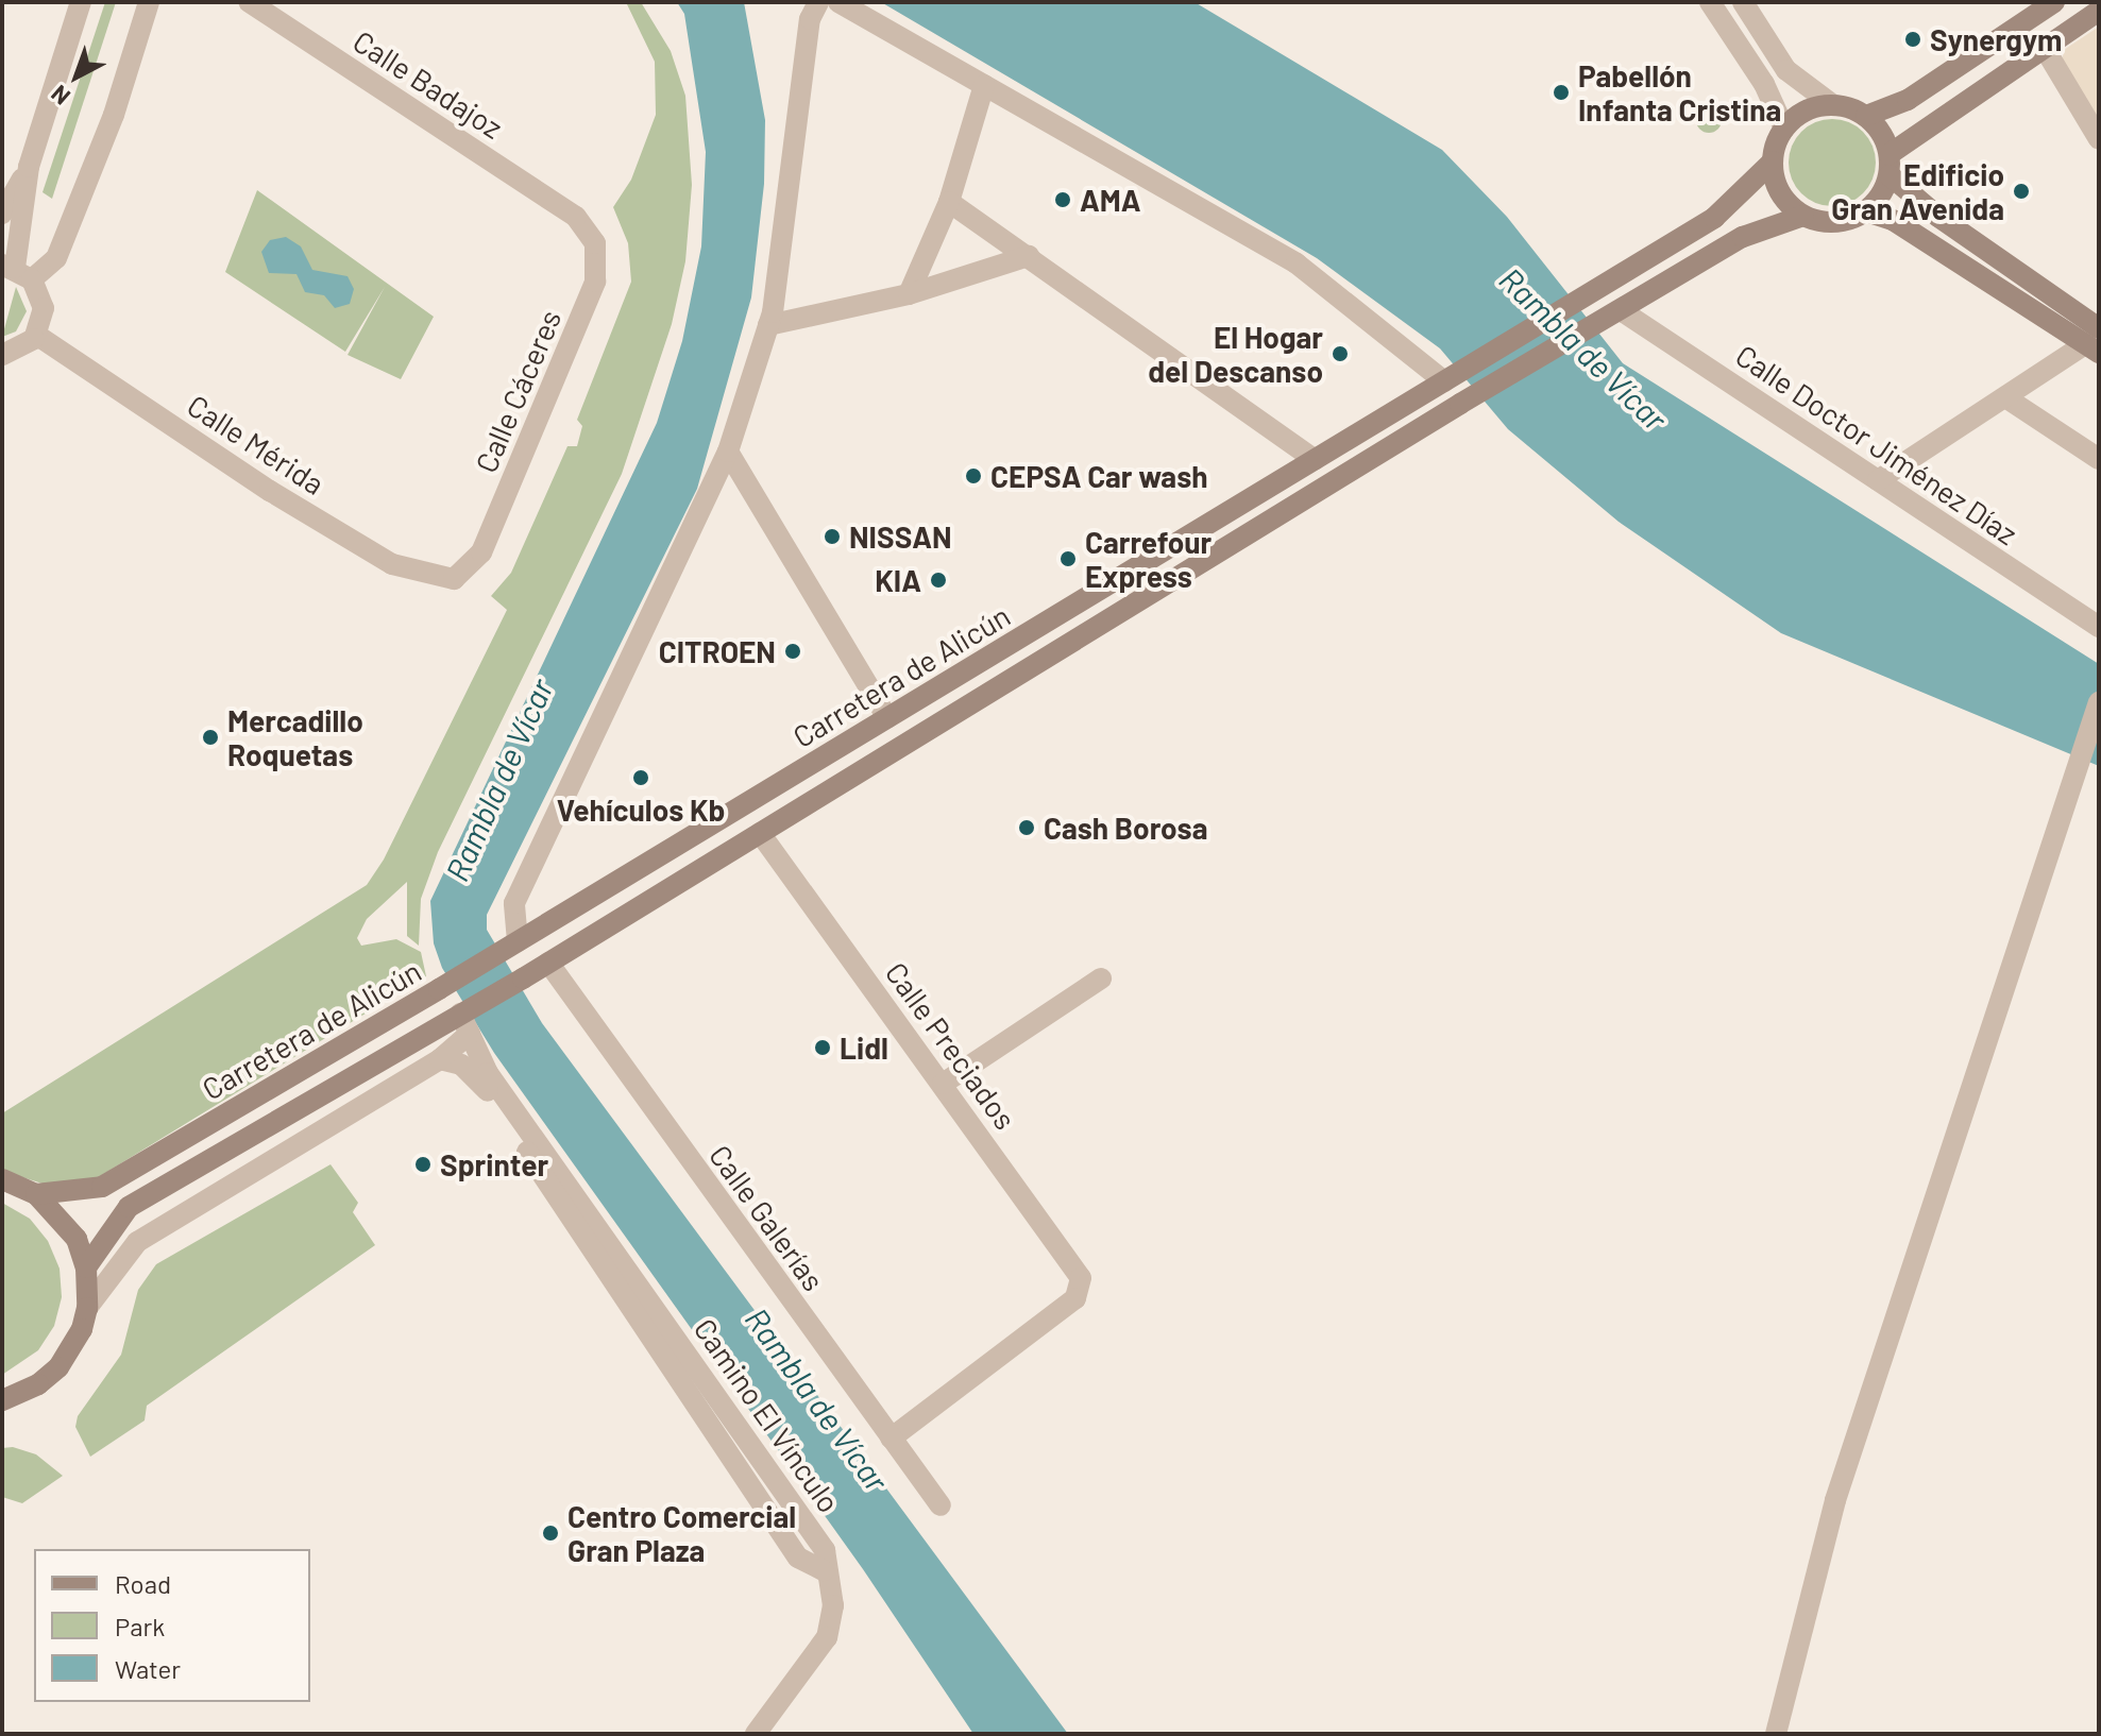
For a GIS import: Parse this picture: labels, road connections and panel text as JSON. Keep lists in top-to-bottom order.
{
  "streets": {
    "main road": ["Carretera de Alicún"],
    "street": [
      "Calle Badajoz",
      "Calle Cáceres",
      "Calle Mérida",
      "Calle Doctor Jiménez Díaz",
      "Calle Preciados",
      "Calle Galerías",
      "Camino El Vínculo"
    ]
  },
  "crossings": [
    ["Calle Badajoz", "Calle Cáceres"],
    ["Calle Cáceres", "Calle Mérida"],
    ["Calle Doctor Jiménez Díaz", "Carretera de Alicún"],
    ["Carretera de Alicún", "Calle Preciados"],
    ["Carretera de Alicún", "Calle Galerías"],
    ["Carretera de Alicún", "Camino El Vínculo"],
    ["Calle Preciados", "Calle Galerías"]
  ],
  "water": ["Rambla de Vícar"],
  "places": [
    "Synergym",
    "Pabellón Infanta Cristina",
    "Edificio Gran Avenida",
    "AMA",
    "El Hogar del Descanso",
    "CEPSA Car wash",
    "NISSAN",
    "Carrefour Express",
    "KIA",
    "CITROEN",
    "Mercadillo Roquetas",
    "Vehículos Kb",
    "Cash Borosa",
    "Lidl",
    "Sprinter",
    "Centro Comercial Gran Plaza"
  ],
  "legend": ["Road", "Park", "Water"],
  "north": "bottom left"
}
